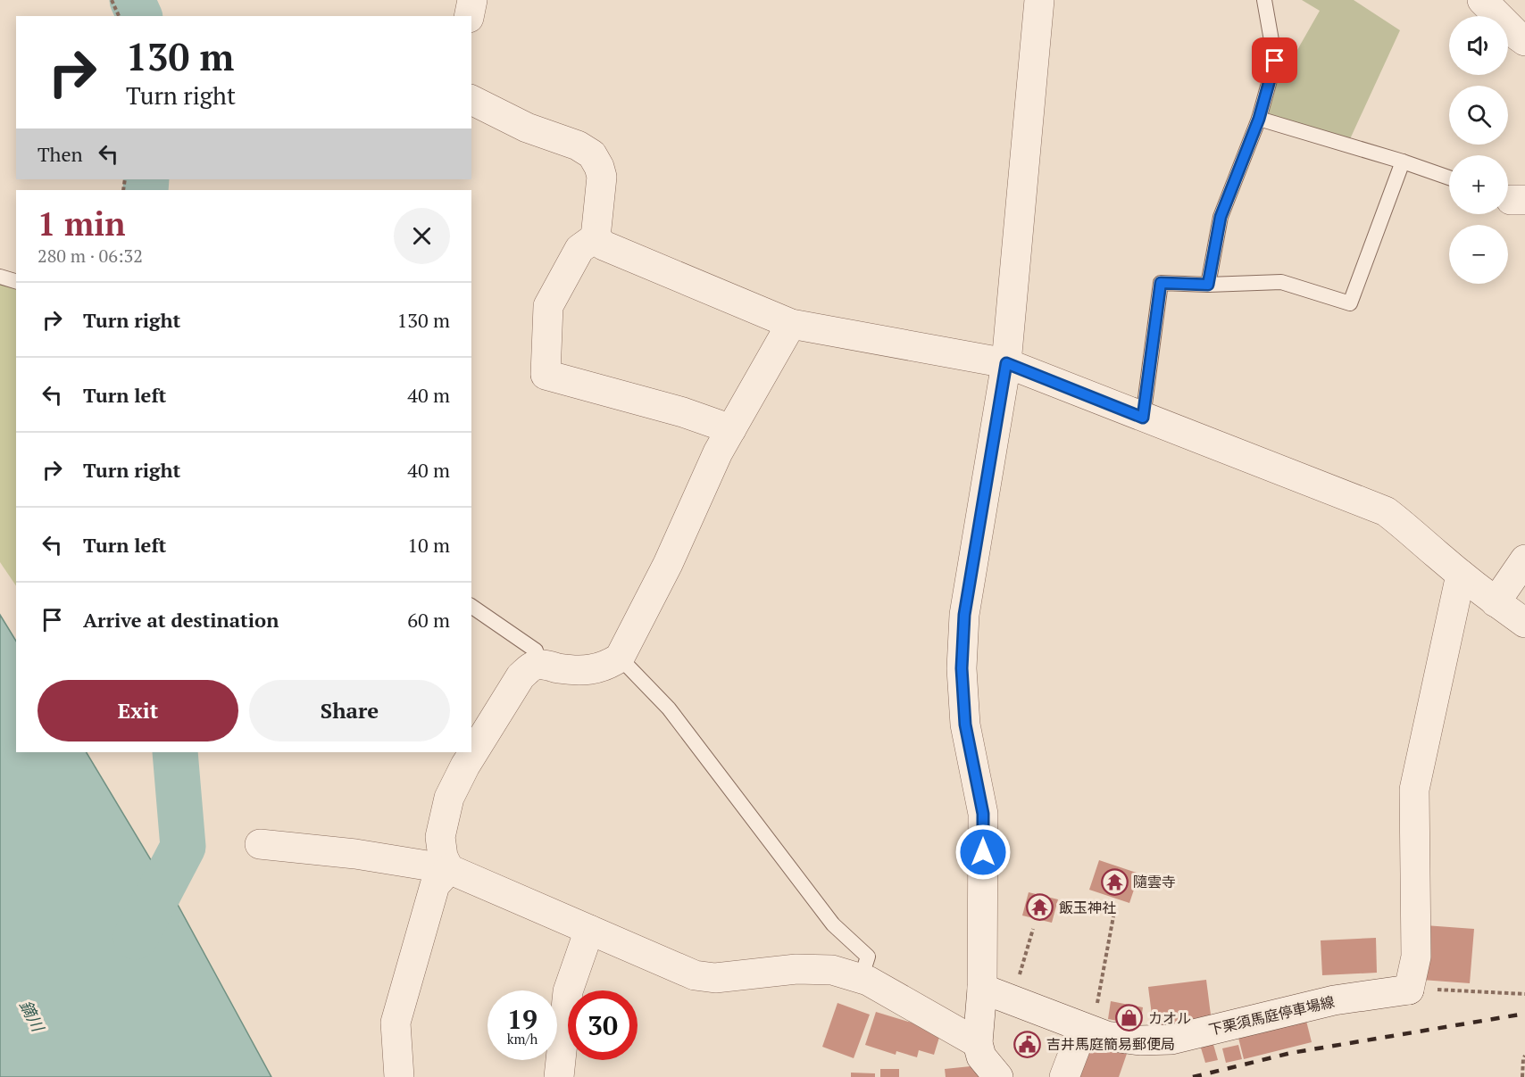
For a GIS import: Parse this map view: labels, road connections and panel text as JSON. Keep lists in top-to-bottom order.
{
  "streets": {
    "street": ["下栗須馬庭停車場線"]
  },
  "water": ["鏑川"],
  "places": {
    "temple": ["隨雲寺", "飯玉神社"],
    "shop": ["カオル"],
    "public building": ["吉井馬庭簡易郵便局"]
  },
  "page": {
    "map_buttons": ["+", "−"],
    "turn": ["130 m", "Turn right"],
    "then": "Then",
    "heading": ["1 min", "280 m · 06:32"],
    "list": [
      {
        "name": "Turn right",
        "value": "130 m"
      },
      {
        "name": "Turn left",
        "value": "40 m"
      },
      {
        "name": "Turn right",
        "value": "40 m"
      },
      {
        "name": "Turn left",
        "value": "10 m"
      },
      {
        "name": "Arrive at destination",
        "value": "60 m"
      }
    ],
    "buttons": ["Exit", "Share"],
    "speed": "19 km/h",
    "limit": "30"
  }
}
